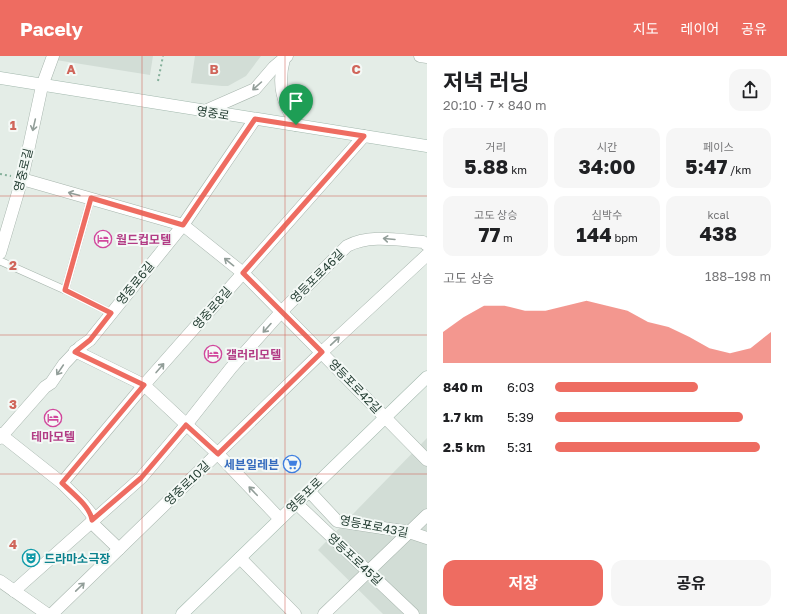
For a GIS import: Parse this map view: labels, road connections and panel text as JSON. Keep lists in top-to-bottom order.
{
  "streets": {
    "street": [
      "영중로",
      "영중로길",
      "영등포로46길",
      "영중로6길",
      "영중로8길",
      "영등포로42길",
      "영중로10길",
      "영등포로",
      "영등포로43길",
      "영등포로45길"
    ]
  },
  "crossings": [
    ["영중로", "영중로길"],
    ["영중로", "영중로6길"],
    ["영중로", "영중로8길"],
    ["영중로길", "영등포로42길"],
    ["영등포로46길", "영중로6길"],
    ["영등포로46길", "영등포로42길"],
    ["영중로6길", "영중로8길"],
    ["영중로6길", "영등포로42길"],
    ["영중로6길", "영중로10길"],
    ["영중로8길", "영등포로42길"],
    ["영등포로42길", "영중로10길"],
    ["영등포로42길", "영등포로"],
    ["영등포로", "영등포로43길"],
    ["영등포로", "영등포로45길"]
  ],
  "one_way": ["영중로길", "영등포로46길", "영중로10길"],
  "places": {
    "hotel": ["월드컵모텔", "갤러리모텔", "테마모텔"],
    "supermarket": ["세븐일레븐"],
    "theatre": ["드라마소극장"]
  },
  "page": {
    "header": "Pacely",
    "nav": ["지도", "레이어", "공유"],
    "heading": ["저녁 러닝", "20:10 · 7 × 840 m"],
    "stats": [
      ["거리", "5.88 km"],
      ["시간", "34:00"],
      ["페이스", "5:47 /km"],
      ["고도 상승", "77 m"],
      ["심박수", "144 bpm"],
      ["kcal", "438"]
    ],
    "chart": ["고도 상승", "188–198 m"],
    "list": [
      {
        "name": "840 m",
        "note": "6:03"
      },
      {
        "name": "1.7 km",
        "note": "5:39"
      },
      {
        "name": "2.5 km",
        "note": "5:31"
      }
    ],
    "buttons": ["저장", "공유"]
  },
  "grid": {
    "columns": ["A", "B", "C"],
    "rows": [
      "1",
      "2",
      "3",
      "4"
    ]
  }
}
